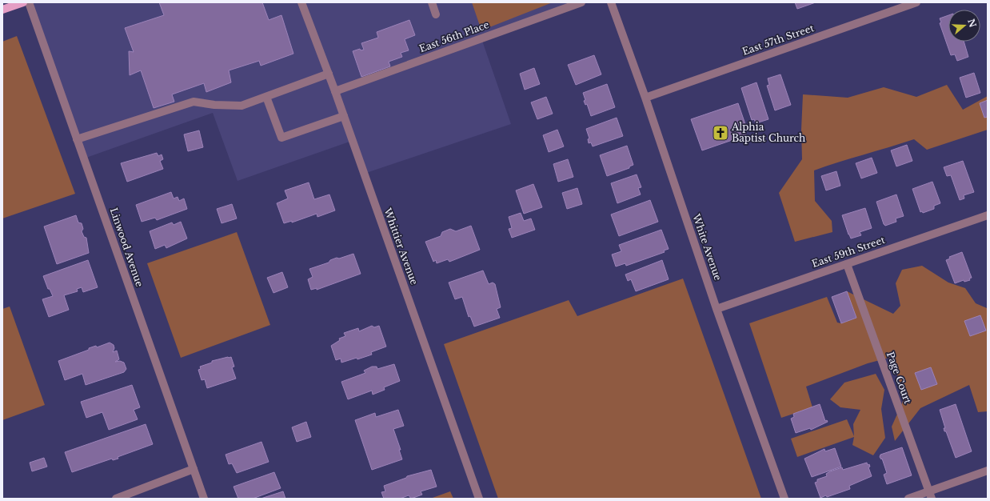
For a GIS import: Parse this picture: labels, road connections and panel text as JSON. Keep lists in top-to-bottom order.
{
  "streets": {
    "street": [
      "East 56th Place",
      "East 57th Street",
      "Whittier Avenue",
      "Linwood Avenue",
      "White Avenue",
      "East 59th Street",
      "Page Court"
    ]
  },
  "crossings": [
    ["East 56th Place", "Whittier Avenue"],
    ["East 57th Street", "White Avenue"],
    ["White Avenue", "East 59th Street"],
    ["East 59th Street", "Page Court"]
  ],
  "places": {
    "church": ["Alphia Baptist Church"]
  },
  "north": "right"
}
